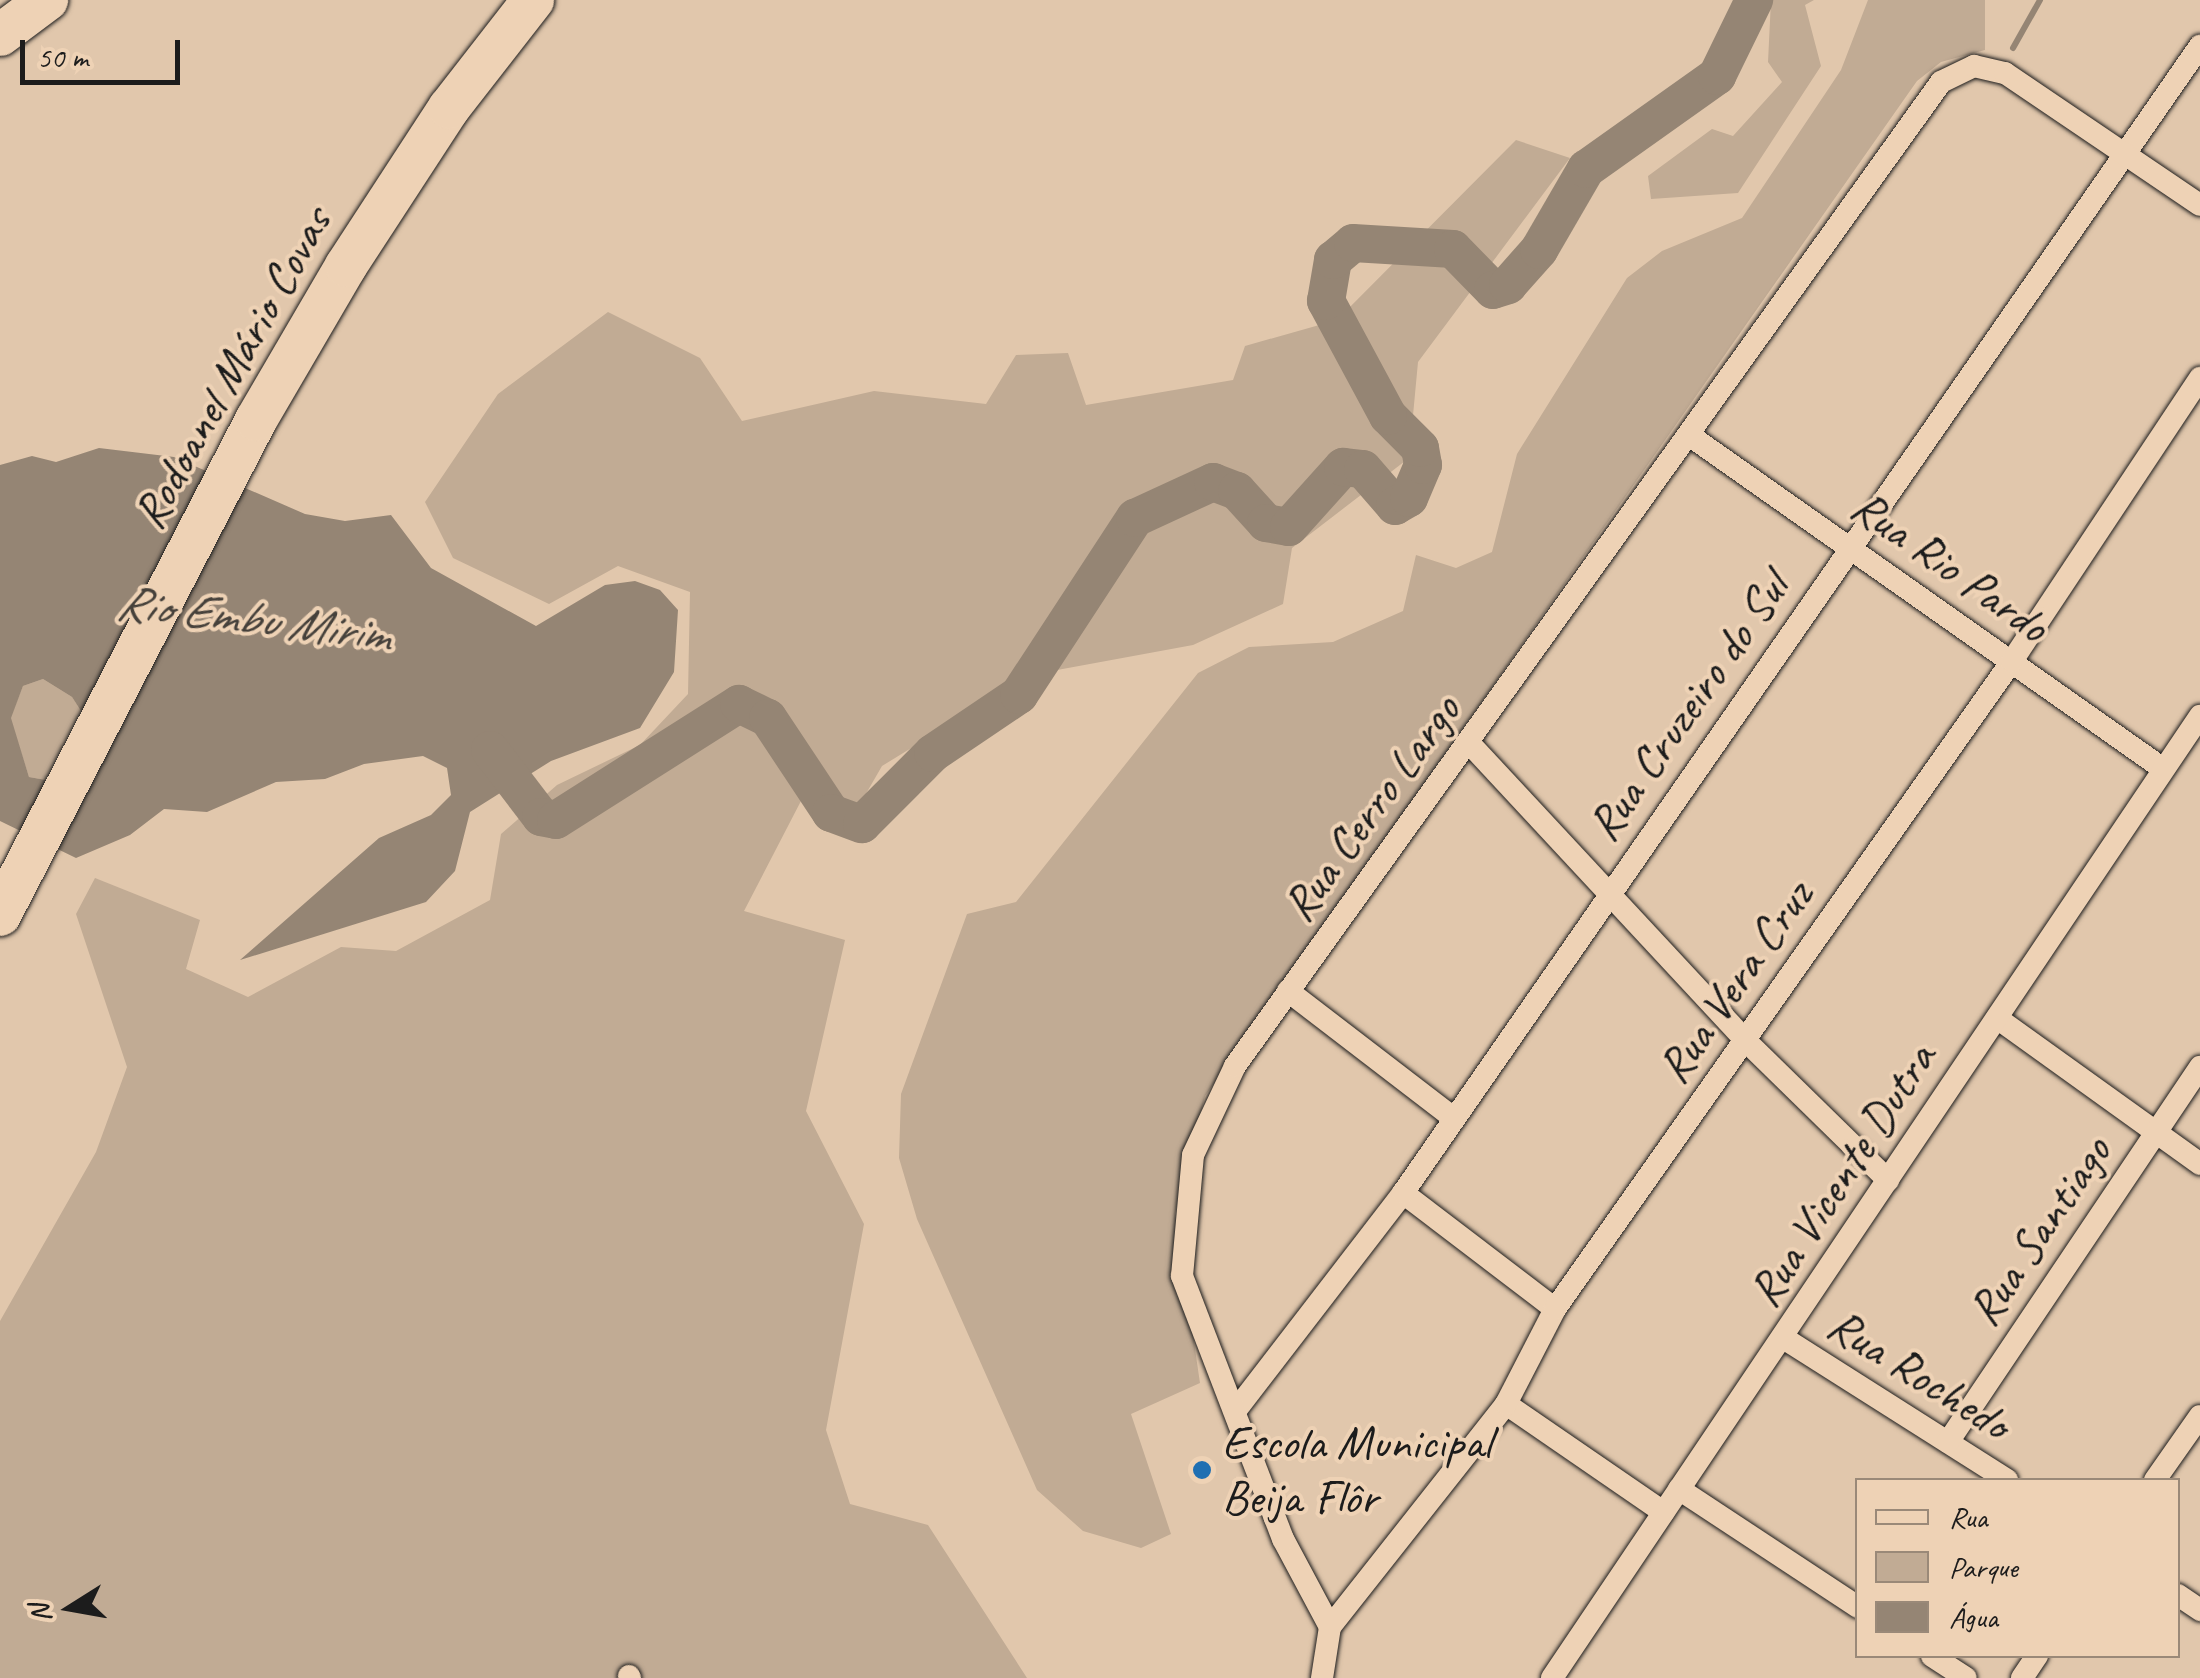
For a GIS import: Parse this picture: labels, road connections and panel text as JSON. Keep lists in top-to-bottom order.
{
  "streets": {
    "highway": ["Rodoanel Mário Covas"],
    "street": [
      "Rua Rio Pardo",
      "Rua Cruzeiro do Sul",
      "Rua Cerro Largo",
      "Rua Vera Cruz",
      "Rua Vicente Dutra",
      "Rua Santiago",
      "Rua Rochedo"
    ]
  },
  "crossings": [
    ["Rua Rio Pardo", "Rua Cruzeiro do Sul"],
    ["Rua Rio Pardo", "Rua Cerro Largo"],
    ["Rua Rio Pardo", "Rua Vera Cruz"],
    ["Rua Rio Pardo", "Rua Vicente Dutra"],
    ["Rua Cruzeiro do Sul", "Rua Cerro Largo"],
    ["Rua Cerro Largo", "Rua Vera Cruz"],
    ["Rua Vicente Dutra", "Rua Rochedo"],
    ["Rua Santiago", "Rua Rochedo"]
  ],
  "water": ["Rio Embu Mirim"],
  "places": ["Escola Municipal Beija Flôr"],
  "legend": ["Rua", "Parque", "Água"],
  "scale_bar": "50 m",
  "north": "left"
}
